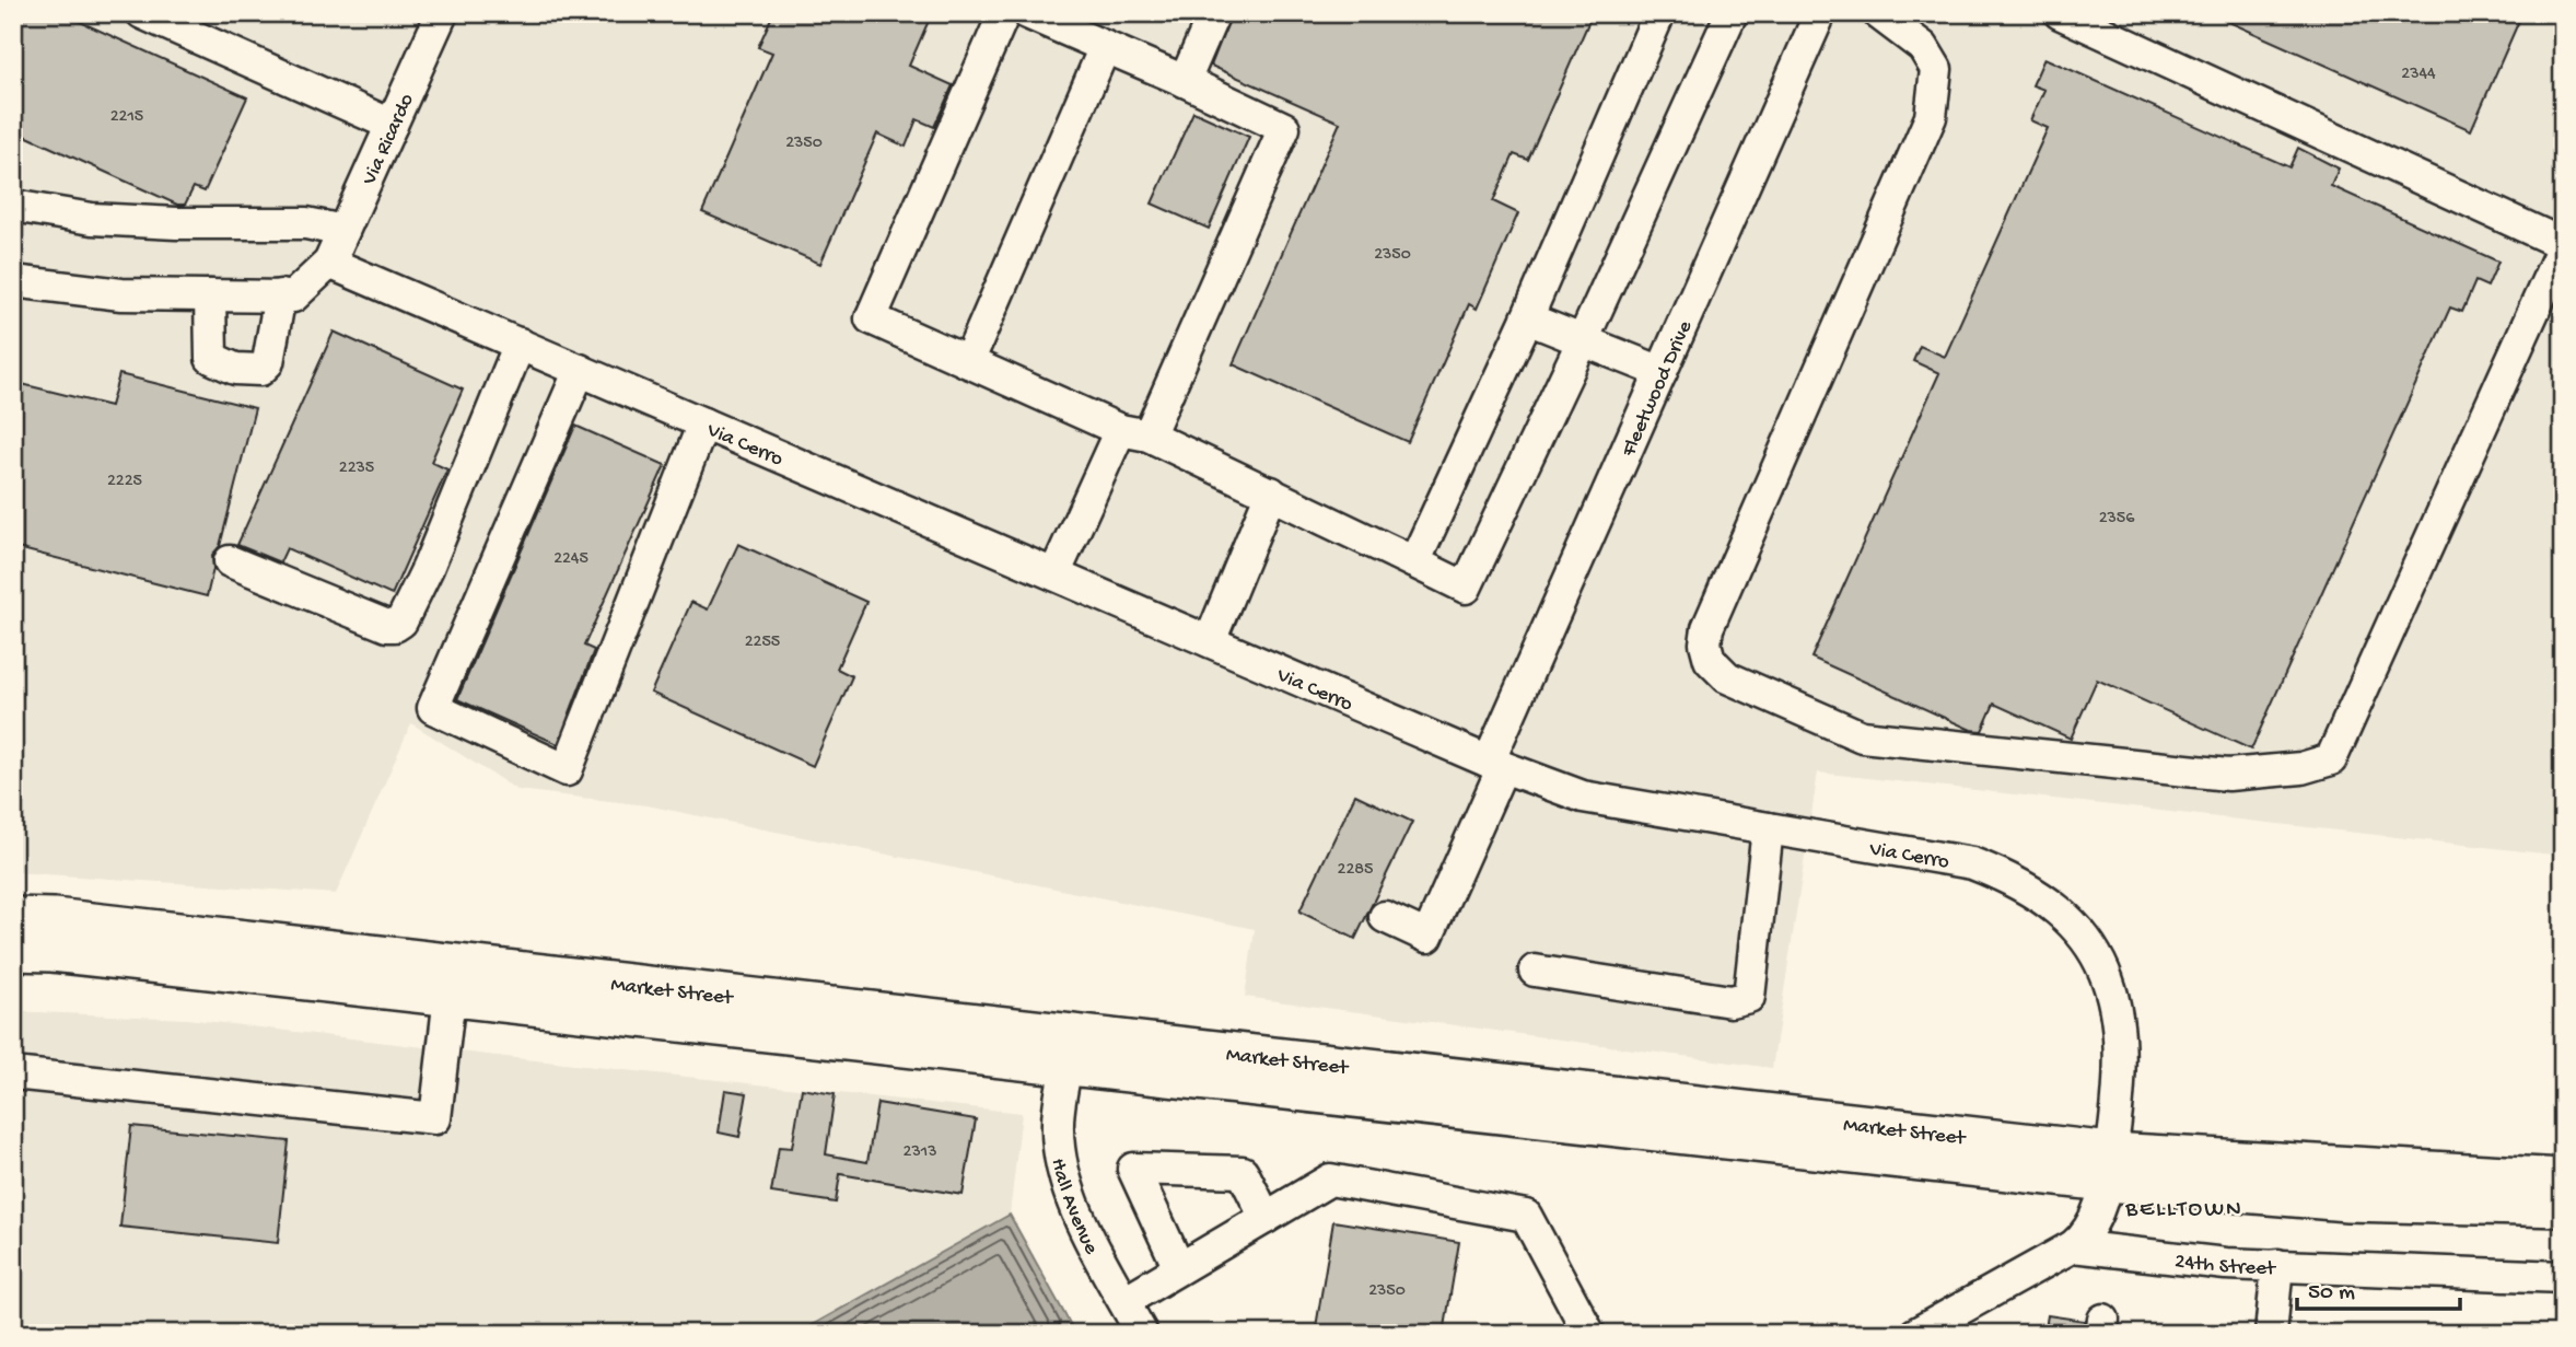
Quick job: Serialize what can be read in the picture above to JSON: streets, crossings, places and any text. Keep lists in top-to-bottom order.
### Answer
{
  "streets": {
    "main road": ["Market Street"],
    "street": [
      "Via Ricardo",
      "Fleetwood Drive",
      "Via Cerro",
      "Hall Avenue",
      "24th Street"
    ]
  },
  "crossings": [
    ["Via Ricardo", "Via Cerro"],
    ["Fleetwood Drive", "Via Cerro"],
    ["Via Cerro", "Market Street"],
    ["Market Street", "Hall Avenue"]
  ],
  "districts": ["BELLTOWN"],
  "house_numbers": [
    "2344",
    "2215",
    "2350",
    "2350",
    "2235",
    "2225",
    "2356",
    "2245",
    "2255",
    "2285",
    "2313",
    "2350"
  ],
  "scale_bar": "50 m"
}
